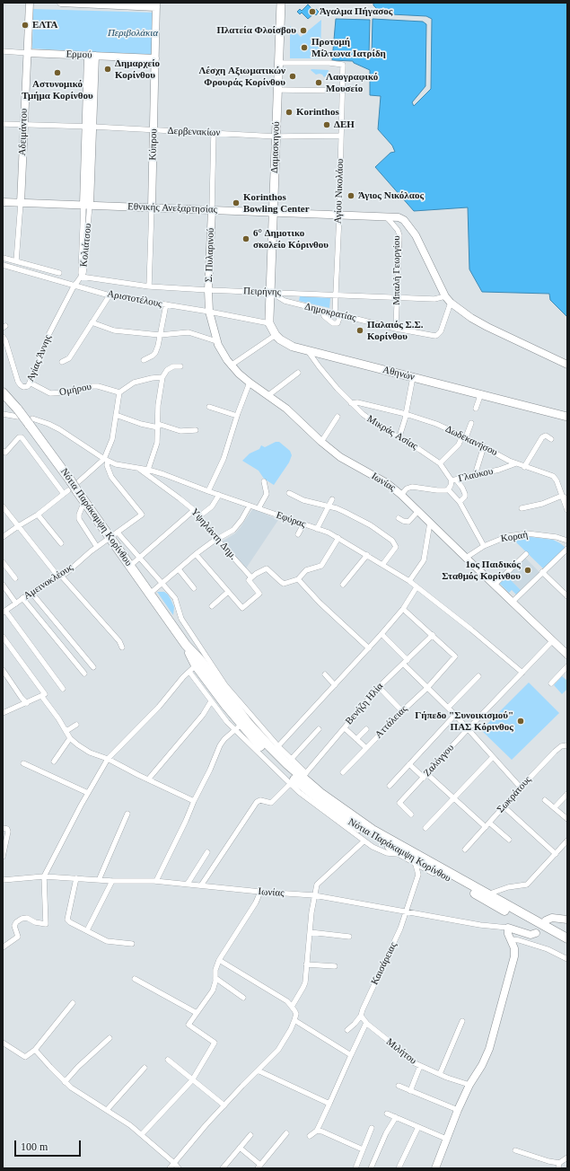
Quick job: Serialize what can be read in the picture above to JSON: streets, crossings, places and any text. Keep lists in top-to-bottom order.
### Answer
{
  "streets": {
    "highway": ["Νότια Παράκαμψη Κορίνθου"],
    "main road": ["Δαμασκηνού", "Αθηνών"],
    "street": [
      "Ερμού",
      "Αδειμάντου",
      "Δερβενακίων",
      "Κύπρου",
      "Αγίου Νικολάου",
      "Εθνικής Ανεξαρτησίας",
      "Κολιάτσου",
      "Σ. Πυλαρινού",
      "Μπαλή Γεωργίου",
      "Πειρήνης",
      "Αριστοτέλους",
      "Δημοκρατίας",
      "Αγίας Άννης",
      "Ομήρου",
      "Μικράς Ασίας",
      "Δωδεκανήσου",
      "Γλαύκου",
      "Ιωνίας",
      "Εφύρας",
      "Υψηλάντη Δημ.",
      "Κοραή",
      "Αμεινοκλέους",
      "Βενήζη Ηλία",
      "Αττάλειας",
      "Ζαλόγγου",
      "Σωκράτους",
      "Καισάρειας",
      "Μιλήτου"
    ]
  },
  "crossings": [
    ["Ερμού", "Αδειμάντου"],
    ["Ερμού", "Κύπρου"],
    ["Ερμού", "Κολιάτσου"],
    ["Αδειμάντου", "Δερβενακίων"],
    ["Αδειμάντου", "Εθνικής Ανεξαρτησίας"],
    ["Δερβενακίων", "Κύπρου"],
    ["Δερβενακίων", "Δαμασκηνού"],
    ["Δερβενακίων", "Αγίου Νικολάου"],
    ["Δερβενακίων", "Κολιάτσου"],
    ["Δερβενακίων", "Σ. Πυλαρινού"],
    ["Κύπρου", "Εθνικής Ανεξαρτησίας"],
    ["Κύπρου", "Πειρήνης"],
    ["Δαμασκηνού", "Αγίου Νικολάου"],
    ["Δαμασκηνού", "Εθνικής Ανεξαρτησίας"],
    ["Δαμασκηνού", "Πειρήνης"],
    ["Δαμασκηνού", "Δημοκρατίας"],
    ["Δαμασκηνού", "Αθηνών"],
    ["Αγίου Νικολάου", "Εθνικής Ανεξαρτησίας"],
    ["Αγίου Νικολάου", "Πειρήνης"],
    ["Αγίου Νικολάου", "Δημοκρατίας"],
    ["Εθνικής Ανεξαρτησίας", "Κολιάτσου"],
    ["Εθνικής Ανεξαρτησίας", "Σ. Πυλαρινού"],
    ["Εθνικής Ανεξαρτησίας", "Μπαλή Γεωργίου"],
    ["Εθνικής Ανεξαρτησίας", "Πειρήνης"],
    ["Εθνικής Ανεξαρτησίας", "Δημοκρατίας"],
    ["Κολιάτσου", "Πειρήνης"],
    ["Κολιάτσου", "Αγίας Άννης"],
    ["Σ. Πυλαρινού", "Πειρήνης"],
    ["Σ. Πυλαρινού", "Αριστοτέλους"],
    ["Σ. Πυλαρινού", "Ιωνίας"],
    ["Μπαλή Γεωργίου", "Πειρήνης"],
    ["Μπαλή Γεωργίου", "Δημοκρατίας"],
    ["Πειρήνης", "Δημοκρατίας"],
    ["Πειρήνης", "Αγίας Άννης"],
    ["Πειρήνης", "Αθηνών"],
    ["Αριστοτέλους", "Αγίας Άννης"],
    ["Αριστοτέλους", "Αθηνών"],
    ["Αριστοτέλους", "Ιωνίας"],
    ["Δημοκρατίας", "Αθηνών"],
    ["Αγίας Άννης", "Ομήρου"],
    ["Αθηνών", "Μικράς Ασίας"],
    ["Μικράς Ασίας", "Δωδεκανήσου"],
    ["Μικράς Ασίας", "Γλαύκου"],
    ["Δωδεκανήσου", "Γλαύκου"],
    ["Γλαύκου", "Ιωνίας"],
    ["Ιωνίας", "Κοραή"],
    ["Ιωνίας", "Βενήζη Ηλία"],
    ["Ιωνίας", "Ζαλόγγου"],
    ["Ιωνίας", "Καισάρειας"],
    ["Νότια Παράκαμψη Κορίνθου", "Εφύρας"],
    ["Νότια Παράκαμψη Κορίνθου", "Αμεινοκλέους"],
    ["Νότια Παράκαμψη Κορίνθου", "Βενήζη Ηλία"],
    ["Εφύρας", "Υψηλάντη Δημ."],
    ["Εφύρας", "Αμεινοκλέους"],
    ["Εφύρας", "Ζαλόγγου"],
    ["Βενήζη Ηλία", "Αττάλειας"],
    ["Καισάρειας", "Μιλήτου"]
  ],
  "parks": ["Περιβολάκια"],
  "places": [
    "Άγαλμα Πήγασος",
    "ΕΛΤΑ",
    "Πλατεία Φλοίσβου",
    "Προτομή Μίλτωνα Ιατρίδη",
    "Δημαρχείο Κορίνθου",
    "Αστυνομικό Τμήμα Κορίνθου",
    "Λέσχη Αξιωματικών Φρουράς Κορίνθου",
    "Λαογραφικό Μουσείο",
    "Korinthos",
    "ΔΕΗ",
    "Άγιος Νικόλαος",
    "Korinthos Bowling Center",
    "6° Δημοτικο σκολείο Κόρινθου",
    "Παλαιός Σ.Σ. Κορίνθου",
    "1ος Παιδικός Σταθμός Κορίνθου",
    "Γήπεδο \"Συνοικισμού\" ΠΑΣ Κόρινθος"
  ],
  "scale_bar": "100 m"
}
